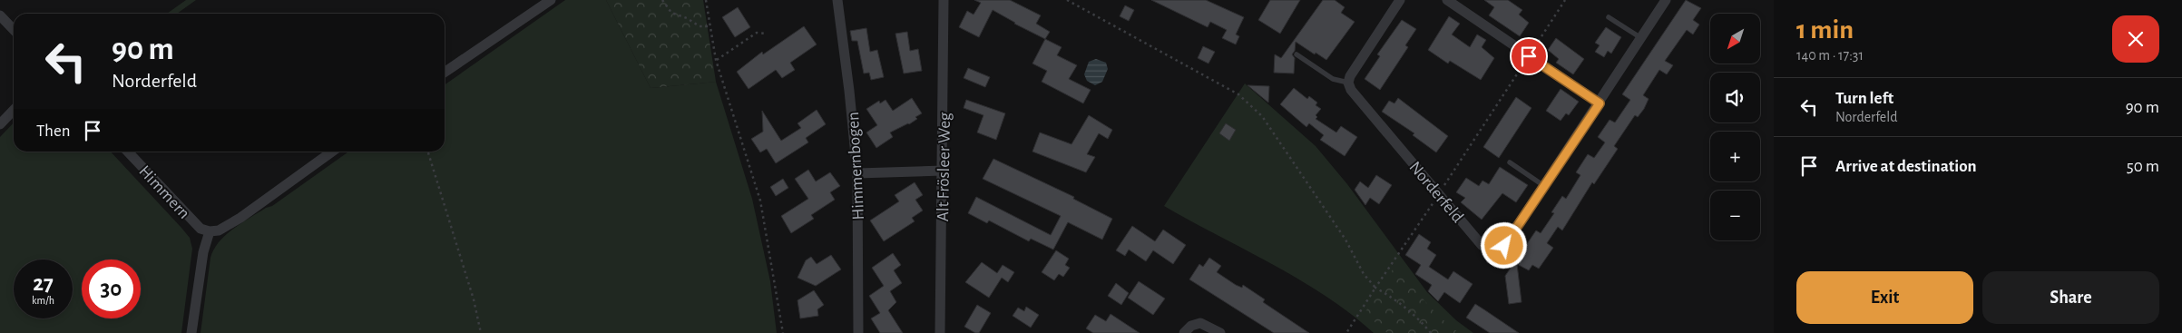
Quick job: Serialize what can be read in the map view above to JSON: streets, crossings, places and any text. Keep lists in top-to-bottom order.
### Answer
{
  "streets": {
    "street": [
      "Himmernbogen",
      "Alt Frösleer Weg",
      "Himmern",
      "Norderfeld"
    ]
  },
  "north": "bottom left",
  "page": {
    "heading": ["1 min", "140 m · 17:31"],
    "map_buttons": ["+", "−"],
    "turn": ["90 m", "Norderfeld"],
    "list": [
      {
        "name": "Turn left",
        "note": "Norderfeld",
        "value": "90 m"
      },
      {
        "name": "Arrive at destination",
        "value": "50 m"
      }
    ],
    "then": "Then",
    "speed": "27 km/h",
    "limit": "30",
    "buttons": ["Exit", "Share"]
  }
}
